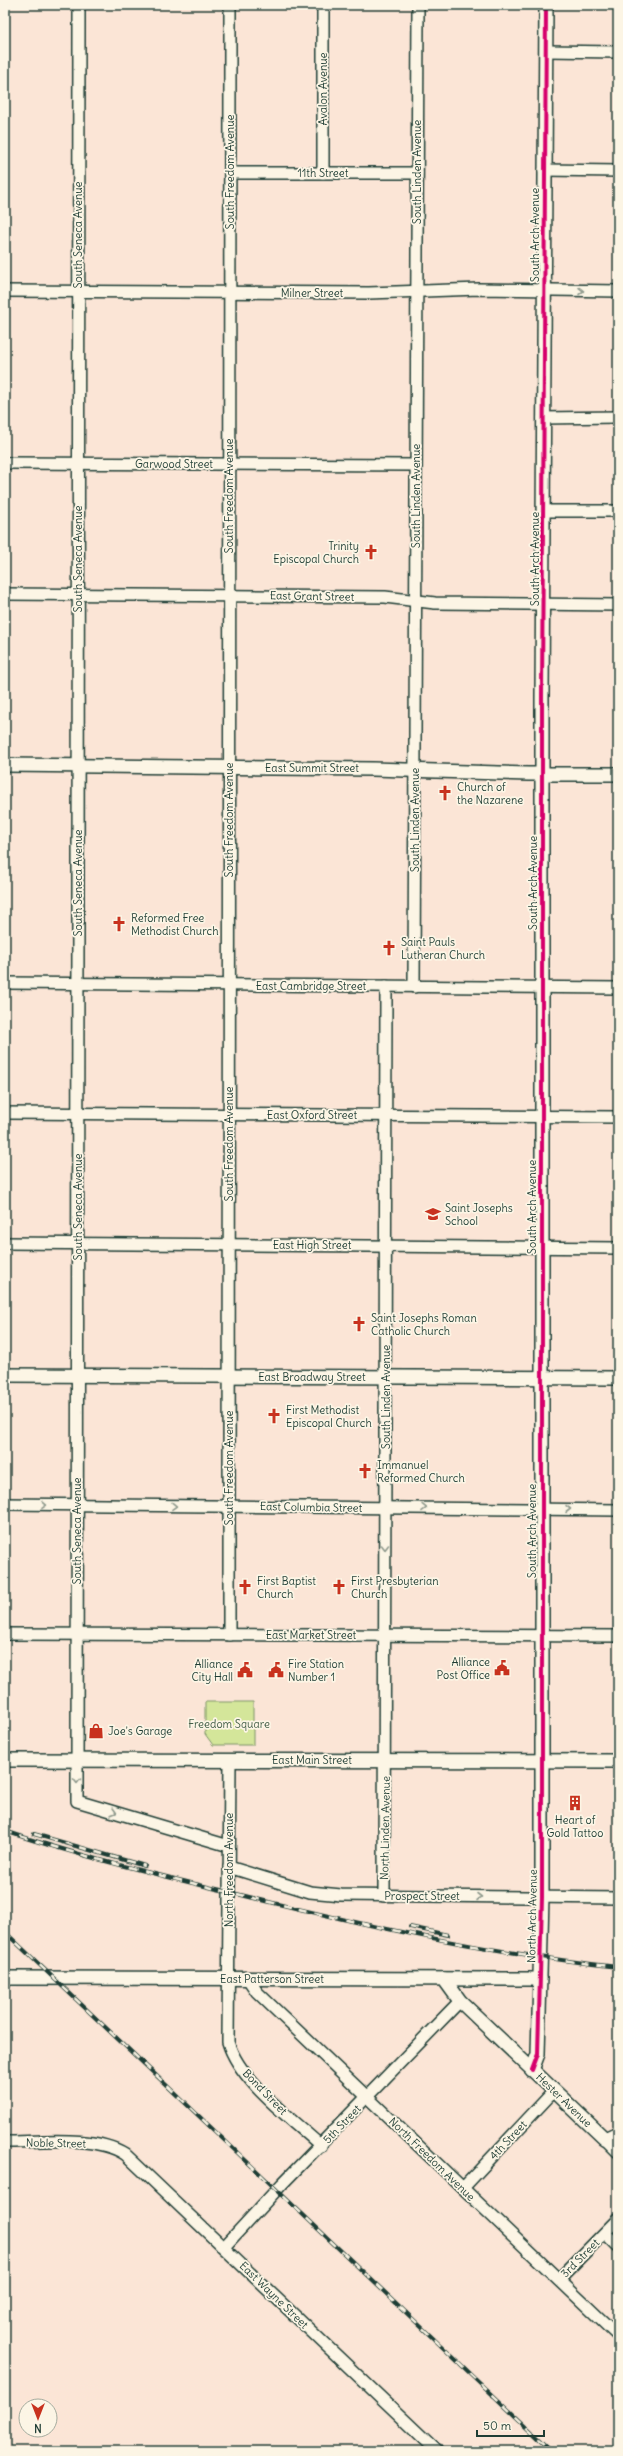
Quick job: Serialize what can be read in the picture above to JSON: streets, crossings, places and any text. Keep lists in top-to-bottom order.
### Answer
{
  "streets": {
    "street": [
      "Avalon Avenue",
      "South Freedom Avenue",
      "South Linden Avenue",
      "11th Street",
      "South Seneca Avenue",
      "South Arch Avenue",
      "Milner Street",
      "Garwood Street",
      "East Grant Street",
      "East Summit Street",
      "East Cambridge Street",
      "East Oxford Street",
      "East High Street",
      "East Broadway Street",
      "East Columbia Street",
      "East Market Street",
      "East Main Street",
      "North Linden Avenue",
      "North Freedom Avenue",
      "Prospect Street",
      "North Arch Avenue",
      "East Patterson Street",
      "Bond Street",
      "Hester Avenue",
      "5th Street",
      "4th Street",
      "Noble Street",
      "3rd Street",
      "East Wayne Street"
    ]
  },
  "crossings": [
    ["Avalon Avenue", "11th Street"],
    ["South Freedom Avenue", "11th Street"],
    ["South Freedom Avenue", "Milner Street"],
    ["South Freedom Avenue", "Garwood Street"],
    ["South Freedom Avenue", "East Grant Street"],
    ["South Freedom Avenue", "East Summit Street"],
    ["South Freedom Avenue", "East Cambridge Street"],
    ["South Freedom Avenue", "East Oxford Street"],
    ["South Freedom Avenue", "East High Street"],
    ["South Freedom Avenue", "East Broadway Street"],
    ["South Freedom Avenue", "East Columbia Street"],
    ["South Freedom Avenue", "East Market Street"],
    ["South Linden Avenue", "11th Street"],
    ["South Linden Avenue", "Milner Street"],
    ["South Linden Avenue", "Garwood Street"],
    ["South Linden Avenue", "East Grant Street"],
    ["South Linden Avenue", "East Summit Street"],
    ["South Linden Avenue", "East Cambridge Street"],
    ["South Linden Avenue", "East Oxford Street"],
    ["South Linden Avenue", "East High Street"],
    ["South Linden Avenue", "East Broadway Street"],
    ["South Linden Avenue", "East Columbia Street"],
    ["South Linden Avenue", "East Market Street"],
    ["South Linden Avenue", "East Main Street"],
    ["South Linden Avenue", "North Linden Avenue"],
    ["South Seneca Avenue", "Milner Street"],
    ["South Seneca Avenue", "Garwood Street"],
    ["South Seneca Avenue", "East Grant Street"],
    ["South Seneca Avenue", "East Summit Street"],
    ["South Seneca Avenue", "East Cambridge Street"],
    ["South Seneca Avenue", "East Oxford Street"],
    ["South Seneca Avenue", "East High Street"],
    ["South Seneca Avenue", "East Broadway Street"],
    ["South Seneca Avenue", "East Columbia Street"],
    ["South Seneca Avenue", "East Market Street"],
    ["South Seneca Avenue", "East Main Street"],
    ["South Seneca Avenue", "North Freedom Avenue"],
    ["South Arch Avenue", "Milner Street"],
    ["South Arch Avenue", "East Grant Street"],
    ["South Arch Avenue", "East Summit Street"],
    ["South Arch Avenue", "East Cambridge Street"],
    ["South Arch Avenue", "East Oxford Street"],
    ["South Arch Avenue", "East High Street"],
    ["South Arch Avenue", "East Broadway Street"],
    ["South Arch Avenue", "East Columbia Street"],
    ["South Arch Avenue", "East Market Street"],
    ["South Arch Avenue", "East Main Street"],
    ["South Arch Avenue", "North Arch Avenue"],
    ["East Main Street", "North Linden Avenue"],
    ["East Main Street", "North Freedom Avenue"],
    ["East Main Street", "North Arch Avenue"],
    ["North Linden Avenue", "Prospect Street"],
    ["North Freedom Avenue", "Prospect Street"],
    ["North Freedom Avenue", "East Patterson Street"],
    ["North Freedom Avenue", "Bond Street"],
    ["North Freedom Avenue", "5th Street"],
    ["North Freedom Avenue", "4th Street"],
    ["North Freedom Avenue", "3rd Street"],
    ["Prospect Street", "North Arch Avenue"],
    ["North Arch Avenue", "East Patterson Street"],
    ["North Arch Avenue", "Hester Avenue"],
    ["East Patterson Street", "Bond Street"],
    ["East Patterson Street", "Hester Avenue"],
    ["Bond Street", "5th Street"],
    ["Hester Avenue", "5th Street"],
    ["Hester Avenue", "4th Street"],
    ["5th Street", "East Wayne Street"],
    ["Noble Street", "East Wayne Street"]
  ],
  "one_way": ["East Columbia Street", "Prospect Street"],
  "parks": ["Freedom Square"],
  "places": {
    "church": [
      "Trinity Episcopal Church",
      "Church of the Nazarene",
      "Reformed Free Methodist Church",
      "Saint Pauls Lutheran Church",
      "Saint Josephs Roman Catholic Church",
      "First Methodist Episcopal Church",
      "Immanuel Reformed Church",
      "First Baptist Church",
      "First Presbyterian Church"
    ],
    "school or university": ["Saint Josephs School"],
    "public building": ["Alliance Post Office", "Alliance City Hall", "Fire Station Number 1"],
    "shop": ["Joe's Garage"],
    "building": ["Heart of Gold Tattoo"]
  },
  "scale_bar": "50 m",
  "north": "bottom"
}
